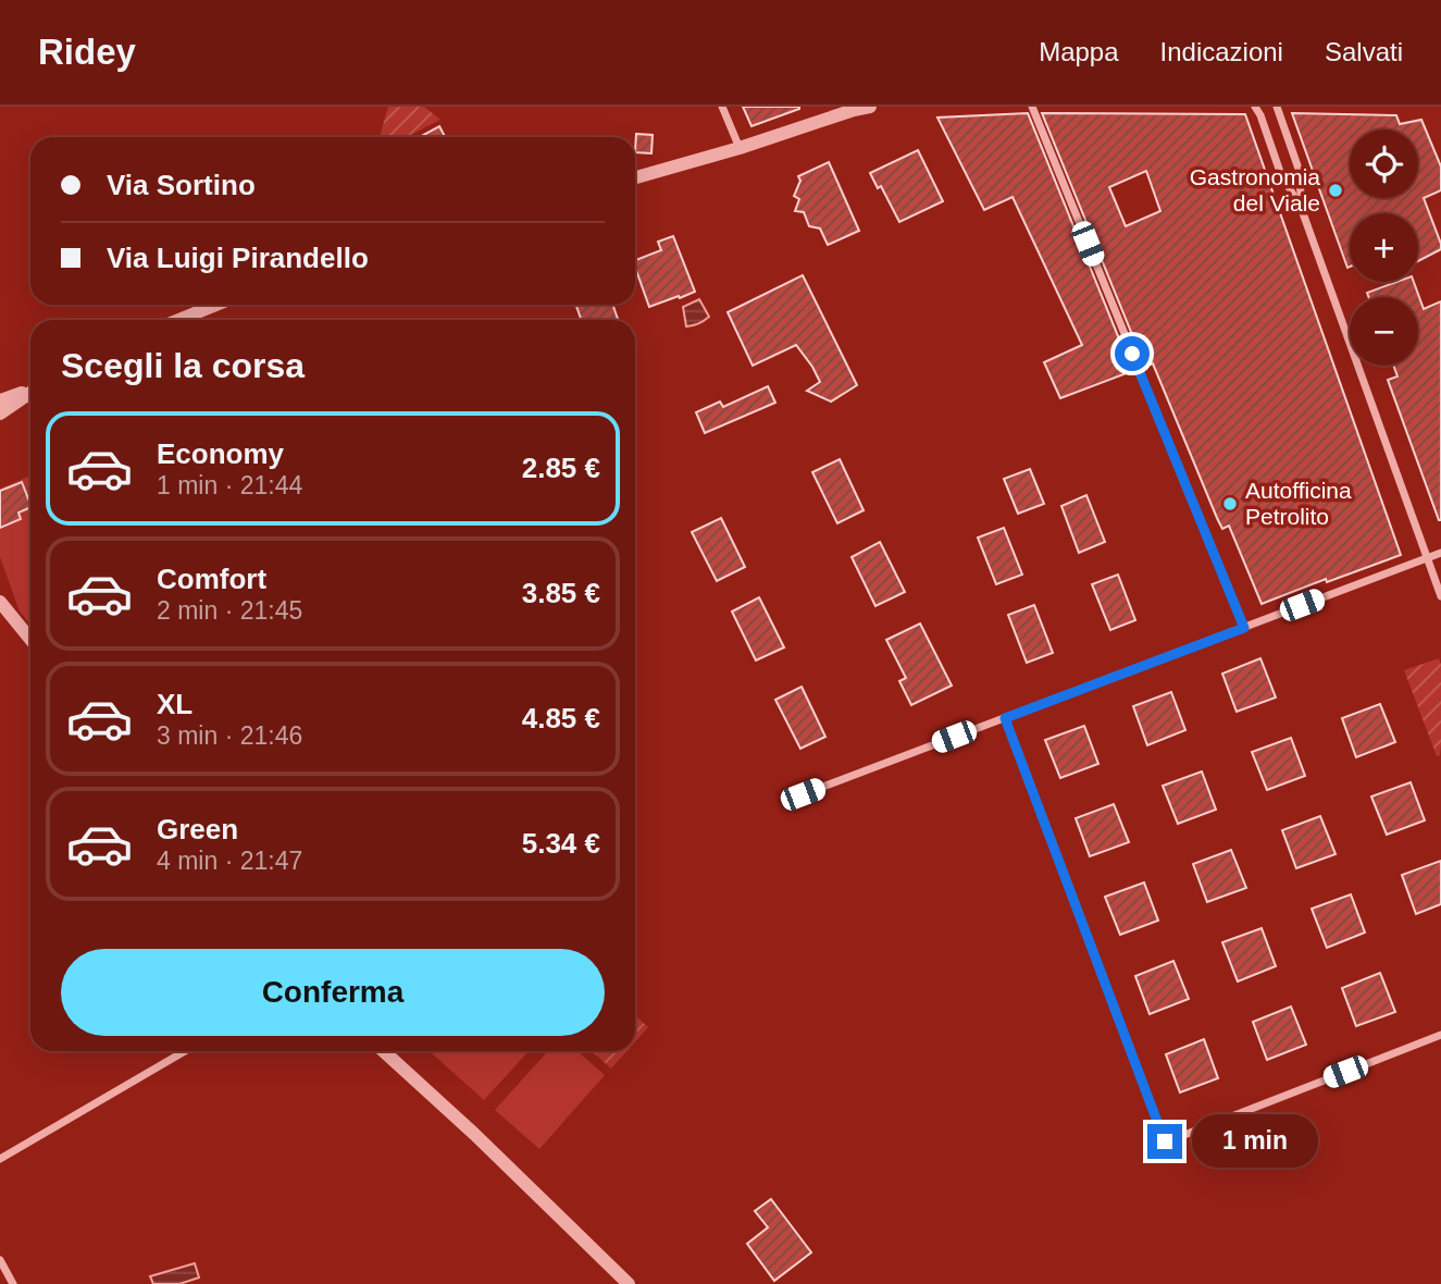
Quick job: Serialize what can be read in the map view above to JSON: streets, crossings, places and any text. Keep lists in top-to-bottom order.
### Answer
{
  "places": ["Gastronomia del Viale", "Autofficina Petrolito"],
  "page": {
    "header": "Ridey",
    "nav": ["Mappa", "Indicazioni", "Salvati"],
    "map_buttons": ["+", "−"],
    "banner": ["Via Sortino", "Via Luigi Pirandello"],
    "heading": "Scegli la corsa",
    "list": [
      {
        "name": "Economy",
        "note": "1 min · 21:44",
        "value": "2.85 €"
      },
      {
        "name": "Comfort",
        "note": "2 min · 21:45",
        "value": "3.85 €"
      },
      {
        "name": "XL",
        "note": "3 min · 21:46",
        "value": "4.85 €"
      },
      {
        "name": "Green",
        "note": "4 min · 21:47",
        "value": "5.34 €"
      }
    ],
    "buttons": "Conferma",
    "bubble": "1 min"
  }
}
